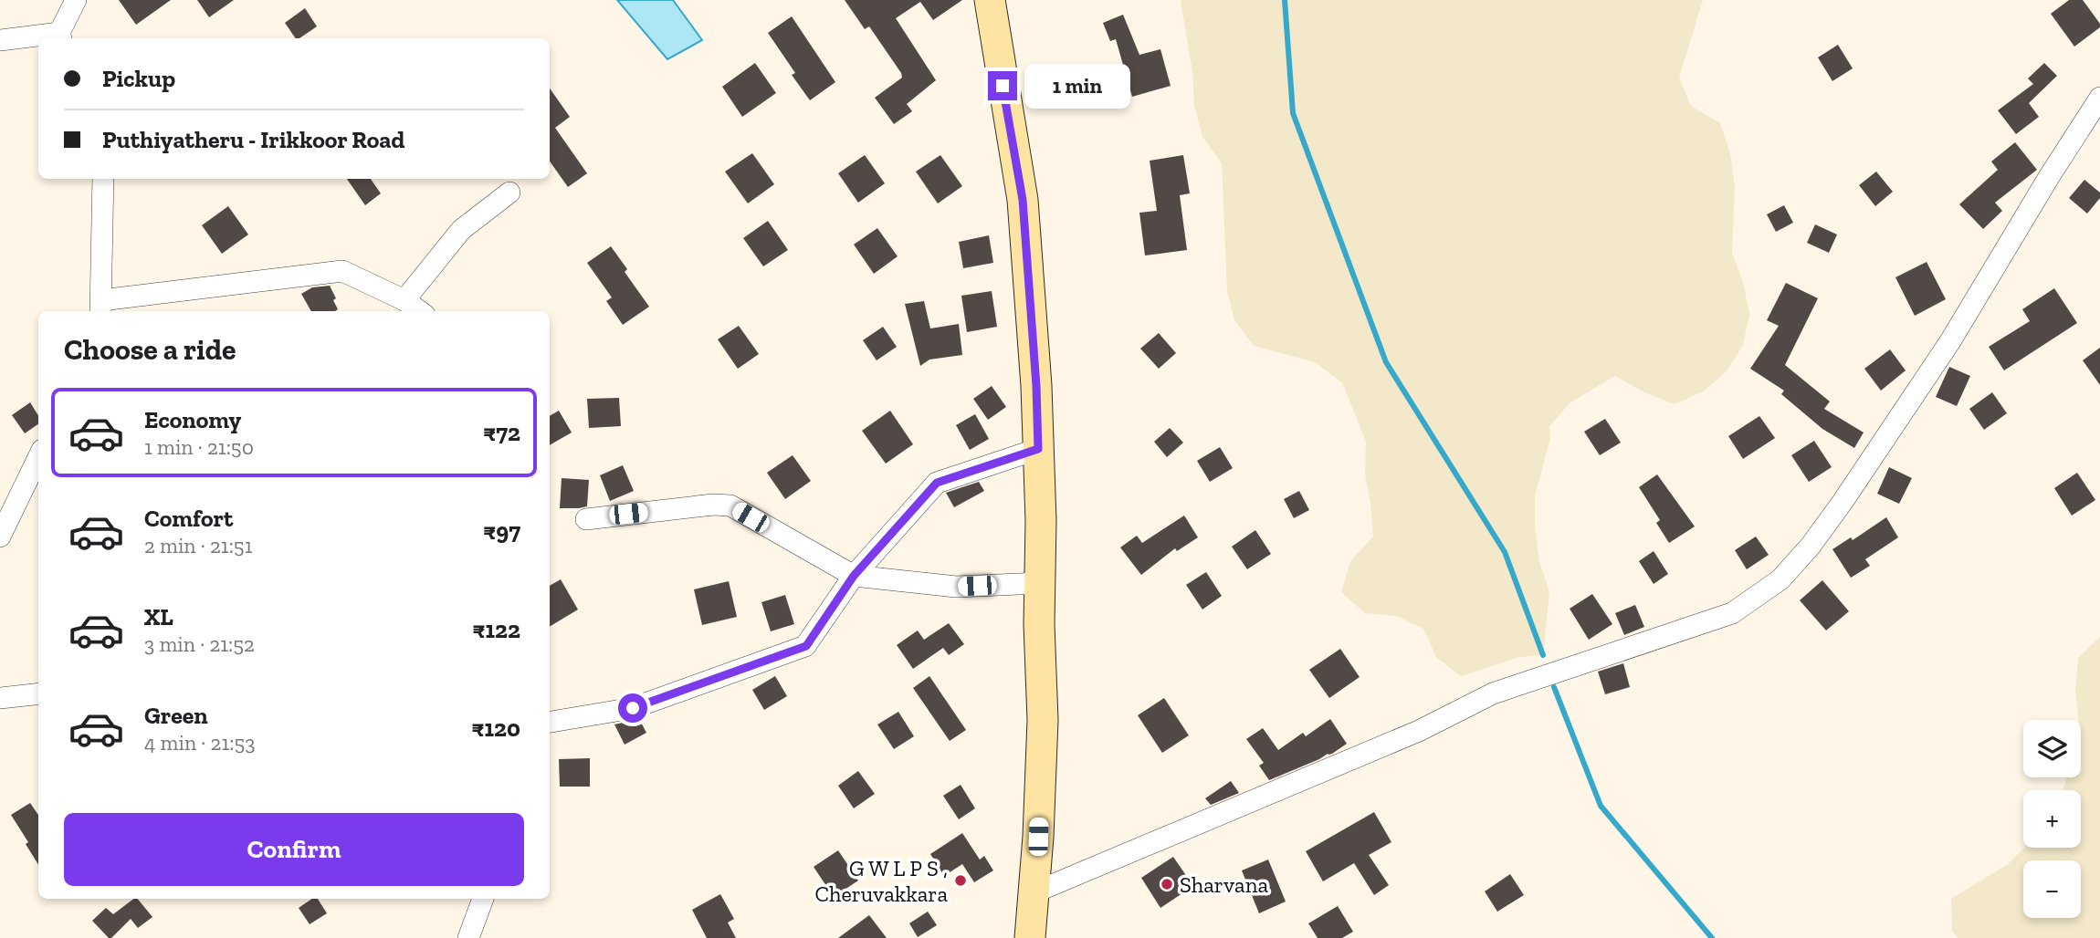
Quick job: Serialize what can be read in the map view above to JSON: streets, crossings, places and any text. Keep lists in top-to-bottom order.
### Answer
{
  "places": ["G W L P S , Cheruvakkara", "Sharvana"],
  "page": {
    "banner": ["Pickup", "Puthiyatheru - Irikkoor Road"],
    "bubble": "1 min",
    "heading": "Choose a ride",
    "list": [
      {
        "name": "Economy",
        "note": "1 min · 21:50",
        "value": "₹72"
      },
      {
        "name": "Comfort",
        "note": "2 min · 21:51",
        "value": "₹97"
      },
      {
        "name": "XL",
        "note": "3 min · 21:52",
        "value": "₹122"
      },
      {
        "name": "Green",
        "note": "4 min · 21:53",
        "value": "₹120"
      }
    ],
    "map_buttons": ["+", "−"],
    "buttons": "Confirm"
  }
}
